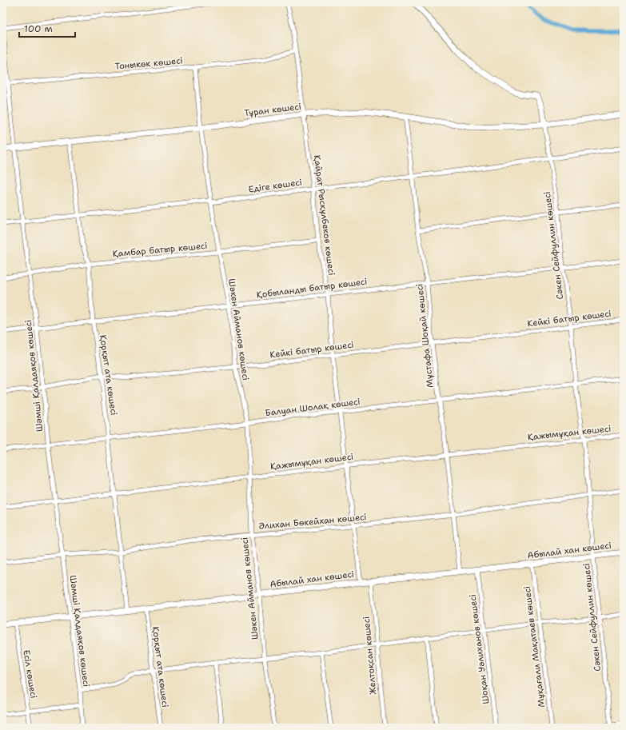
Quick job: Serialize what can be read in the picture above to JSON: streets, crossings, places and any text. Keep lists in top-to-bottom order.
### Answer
{
  "streets": {
    "street": [
      "Тоныкөк көшесі",
      "Тұран көшесі",
      "Едіге көшесі",
      "Қайрат Рысқұлбеков көшесі",
      "Сәкен Сейфуллин көшесі",
      "Қамбар батыр көшесі",
      "Қобыланды батыр көшесі",
      "Кейкі батыр көшесі",
      "Шәкен Айманов көшесі",
      "Мұстафа Шоқай көшесі",
      "Қорқыт ата көшесі",
      "Шәмші Қалдаяқов көшесі",
      "Балуан Шолақ көшесі",
      "Қажымұқан көшесі",
      "Әлихан Бөкейхан көшесі",
      "Абылай хан көшесі",
      "Мұқағали Мақатаев көшесі",
      "Шоқан Уәлиханов көшесі",
      "Желтоқсан көшесі",
      "Есіл көшесі"
    ]
  },
  "crossings": [
    ["Тоныкөк көшесі", "Қайрат Рысқұлбеков көшесі"],
    ["Тоныкөк көшесі", "Шәкен Айманов көшесі"],
    ["Тоныкөк көшесі", "Шәмші Қалдаяқов көшесі"],
    ["Тұран көшесі", "Қайрат Рысқұлбеков көшесі"],
    ["Тұран көшесі", "Сәкен Сейфуллин көшесі"],
    ["Тұран көшесі", "Шәкен Айманов көшесі"],
    ["Тұран көшесі", "Мұстафа Шоқай көшесі"],
    ["Тұран көшесі", "Қорқыт ата көшесі"],
    ["Тұран көшесі", "Шәмші Қалдаяқов көшесі"],
    ["Едіге көшесі", "Қайрат Рысқұлбеков көшесі"],
    ["Едіге көшесі", "Сәкен Сейфуллин көшесі"],
    ["Едіге көшесі", "Шәкен Айманов көшесі"],
    ["Едіге көшесі", "Мұстафа Шоқай көшесі"],
    ["Едіге көшесі", "Қорқыт ата көшесі"],
    ["Едіге көшесі", "Шәмші Қалдаяқов көшесі"],
    ["Қайрат Рысқұлбеков көшесі", "Қамбар батыр көшесі"],
    ["Қайрат Рысқұлбеков көшесі", "Қобыланды батыр көшесі"],
    ["Қайрат Рысқұлбеков көшесі", "Кейкі батыр көшесі"],
    ["Қайрат Рысқұлбеков көшесі", "Балуан Шолақ көшесі"],
    ["Қайрат Рысқұлбеков көшесі", "Қажымұқан көшесі"],
    ["Қайрат Рысқұлбеков көшесі", "Әлихан Бөкейхан көшесі"],
    ["Қайрат Рысқұлбеков көшесі", "Абылай хан көшесі"],
    ["Сәкен Сейфуллин көшесі", "Қобыланды батыр көшесі"],
    ["Сәкен Сейфуллин көшесі", "Кейкі батыр көшесі"],
    ["Сәкен Сейфуллин көшесі", "Балуан Шолақ көшесі"],
    ["Сәкен Сейфуллин көшесі", "Қажымұқан көшесі"],
    ["Сәкен Сейфуллин көшесі", "Әлихан Бөкейхан көшесі"],
    ["Сәкен Сейфуллин көшесі", "Абылай хан көшесі"],
    ["Қамбар батыр көшесі", "Шәкен Айманов көшесі"],
    ["Қамбар батыр көшесі", "Қорқыт ата көшесі"],
    ["Қамбар батыр көшесі", "Шәмші Қалдаяқов көшесі"],
    ["Қобыланды батыр көшесі", "Шәкен Айманов көшесі"],
    ["Қобыланды батыр көшесі", "Мұстафа Шоқай көшесі"],
    ["Қобыланды батыр көшесі", "Қорқыт ата көшесі"],
    ["Қобыланды батыр көшесі", "Шәмші Қалдаяқов көшесі"],
    ["Кейкі батыр көшесі", "Шәкен Айманов көшесі"],
    ["Кейкі батыр көшесі", "Мұстафа Шоқай көшесі"],
    ["Кейкі батыр көшесі", "Қорқыт ата көшесі"],
    ["Кейкі батыр көшесі", "Шәмші Қалдаяқов көшесі"],
    ["Шәкен Айманов көшесі", "Балуан Шолақ көшесі"],
    ["Шәкен Айманов көшесі", "Қажымұқан көшесі"],
    ["Шәкен Айманов көшесі", "Әлихан Бөкейхан көшесі"],
    ["Шәкен Айманов көшесі", "Абылай хан көшесі"],
    ["Мұстафа Шоқай көшесі", "Балуан Шолақ көшесі"],
    ["Мұстафа Шоқай көшесі", "Қажымұқан көшесі"],
    ["Мұстафа Шоқай көшесі", "Әлихан Бөкейхан көшесі"],
    ["Мұстафа Шоқай көшесі", "Абылай хан көшесі"],
    ["Қорқыт ата көшесі", "Балуан Шолақ көшесі"],
    ["Қорқыт ата көшесі", "Қажымұқан көшесі"],
    ["Қорқыт ата көшесі", "Әлихан Бөкейхан көшесі"],
    ["Қорқыт ата көшесі", "Абылай хан көшесі"],
    ["Шәмші Қалдаяқов көшесі", "Балуан Шолақ көшесі"],
    ["Шәмші Қалдаяқов көшесі", "Қажымұқан көшесі"],
    ["Шәмші Қалдаяқов көшесі", "Әлихан Бөкейхан көшесі"],
    ["Шәмші Қалдаяқов көшесі", "Абылай хан көшесі"],
    ["Абылай хан көшесі", "Мұқағали Мақатаев көшесі"],
    ["Абылай хан көшесі", "Шоқан Уәлиханов көшесі"],
    ["Абылай хан көшесі", "Желтоқсан көшесі"],
    ["Абылай хан көшесі", "Есіл көшесі"]
  ],
  "scale_bar": "100 m"
}
